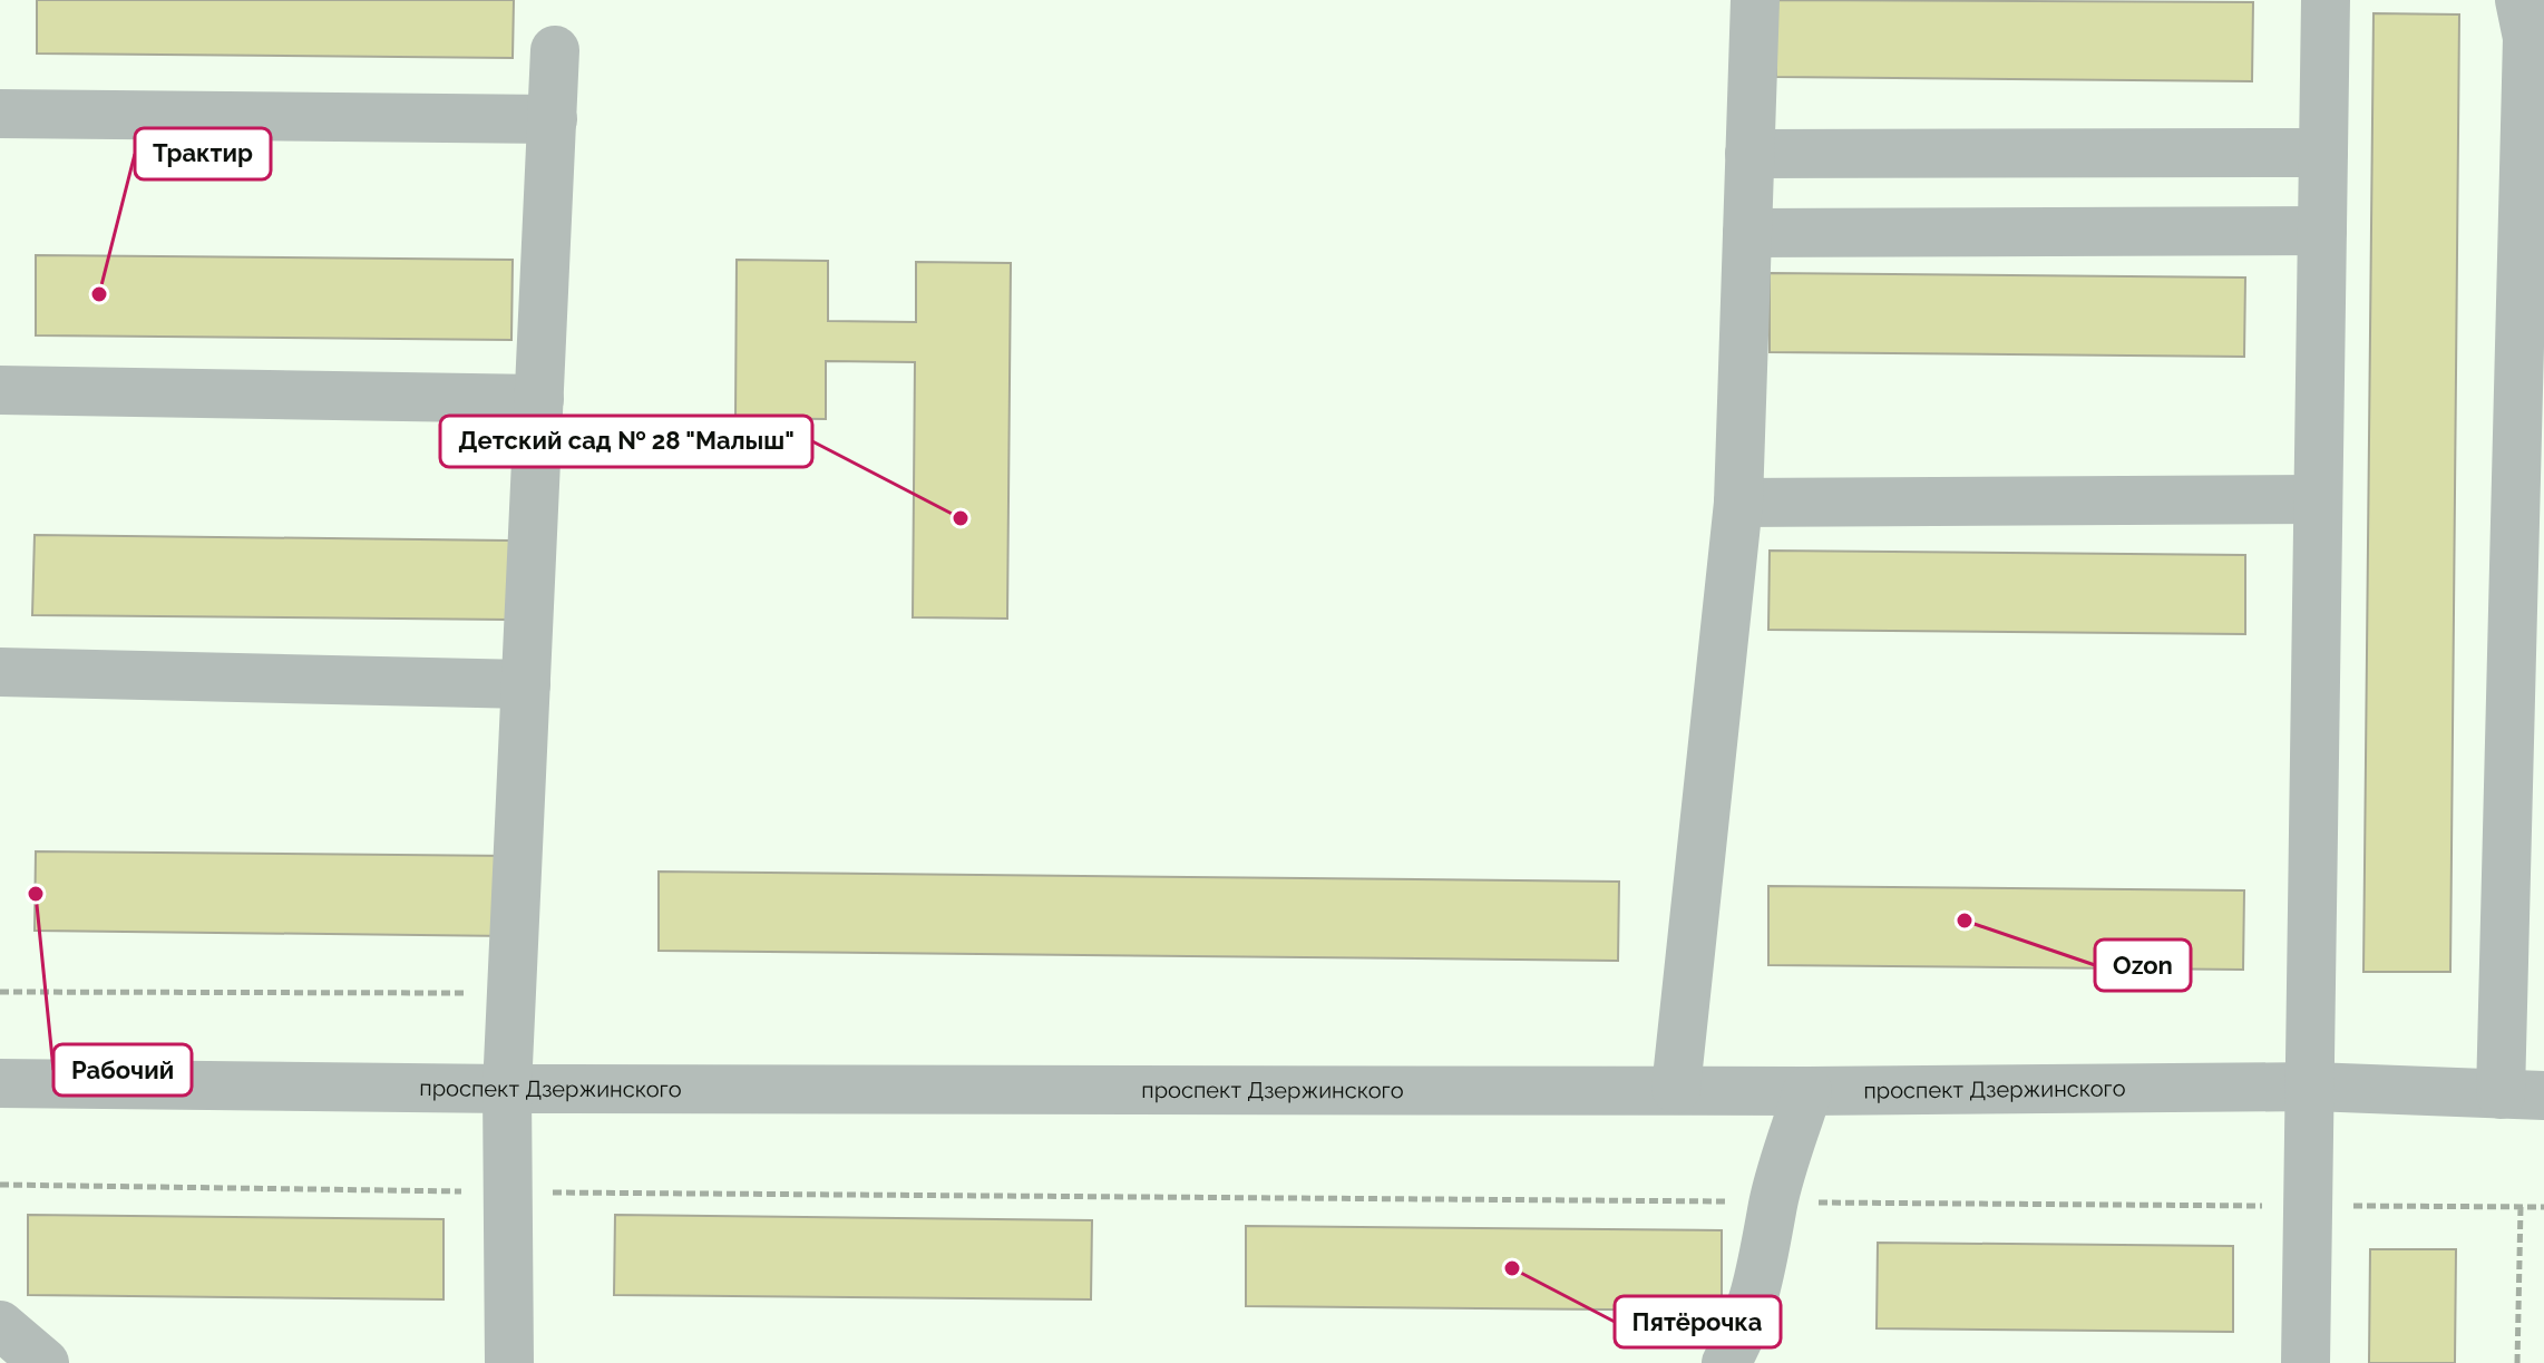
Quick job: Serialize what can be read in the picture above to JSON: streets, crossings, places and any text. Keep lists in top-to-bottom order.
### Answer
{
  "streets": {
    "street": ["проспект Дзержинского"]
  },
  "places": [
    "Трактир",
    "Детский сад № 28 \"Малыш\"",
    "Рабочий",
    "Ozon",
    "Пятёрочка"
  ]
}
